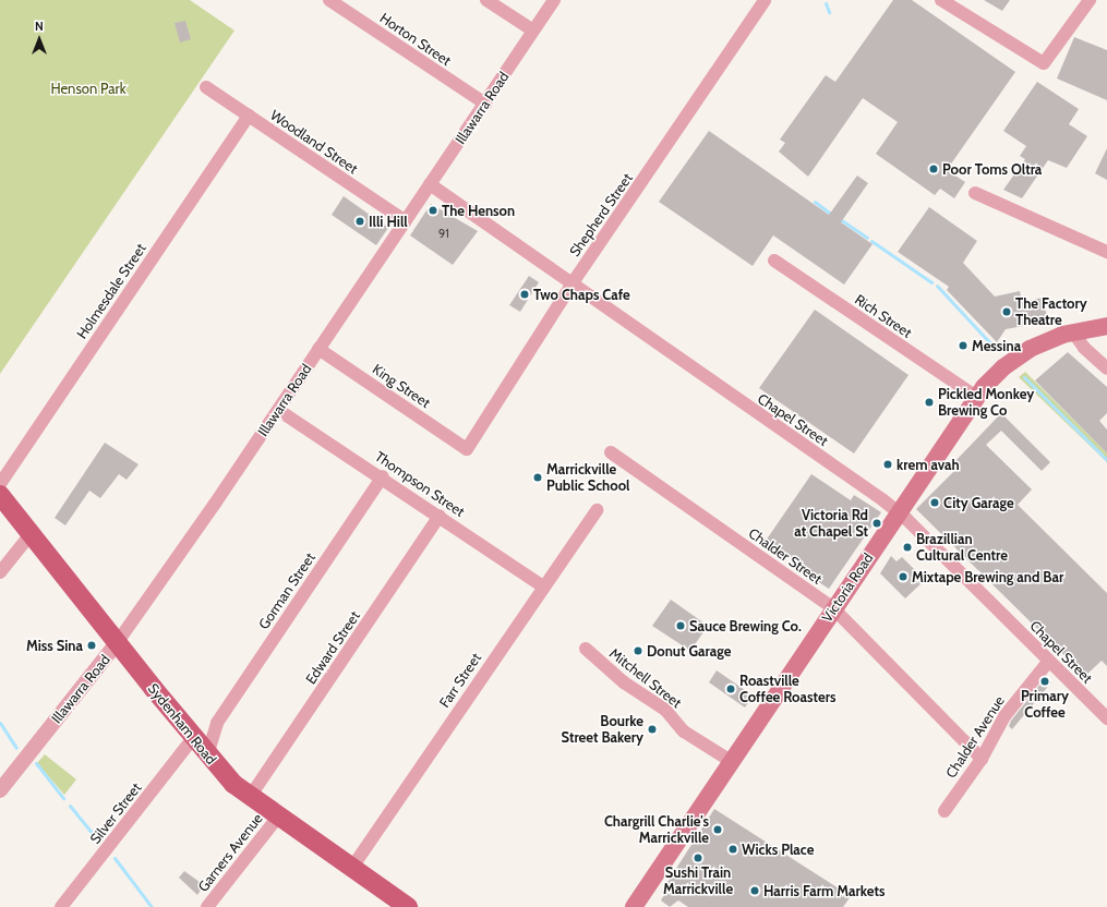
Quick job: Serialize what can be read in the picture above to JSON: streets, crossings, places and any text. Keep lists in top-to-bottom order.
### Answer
{
  "streets": {
    "main road": ["Victoria Road", "Sydenham Road"],
    "street": [
      "Horton Street",
      "Illawarra Road",
      "Woodland Street",
      "Shepherd Street",
      "Holmesdale Street",
      "Rich Street",
      "King Street",
      "Chapel Street",
      "Thompson Street",
      "Chalder Street",
      "Gorman Street",
      "Edward Street",
      "Mitchell Street",
      "Farr Street",
      "Chalder Avenue",
      "Silver Street",
      "Garners Avenue"
    ]
  },
  "crossings": [
    ["Horton Street", "Illawarra Road"],
    ["Illawarra Road", "Woodland Street"],
    ["Illawarra Road", "King Street"],
    ["Illawarra Road", "Chapel Street"],
    ["Illawarra Road", "Thompson Street"],
    ["Illawarra Road", "Sydenham Road"],
    ["Woodland Street", "Holmesdale Street"],
    ["Shepherd Street", "King Street"],
    ["Shepherd Street", "Chapel Street"],
    ["Rich Street", "Victoria Road"],
    ["Chapel Street", "Victoria Road"],
    ["Chapel Street", "Chalder Avenue"],
    ["Thompson Street", "Gorman Street"],
    ["Thompson Street", "Edward Street"],
    ["Thompson Street", "Farr Street"],
    ["Chalder Street", "Victoria Road"],
    ["Chalder Street", "Chalder Avenue"],
    ["Victoria Road", "Mitchell Street"],
    ["Gorman Street", "Sydenham Road"],
    ["Edward Street", "Sydenham Road"],
    ["Farr Street", "Sydenham Road"],
    ["Sydenham Road", "Silver Street"],
    ["Sydenham Road", "Garners Avenue"]
  ],
  "parks": ["Henson Park"],
  "places": [
    "Poor Toms Oltra",
    "The Henson",
    "Illi Hill",
    "Two Chaps Cafe",
    "The Factory Theatre",
    "Messina",
    "Pickled Monkey Brewing Co",
    "krem avah",
    "Marrickville Public School",
    "City Garage",
    "Victoria Rd at Chapel St",
    "Brazillian Cultural Centre",
    "Mixtape Brewing and Bar",
    "Sauce Brewing Co.",
    "Miss Sina",
    "Donut Garage",
    "Primary Coffee",
    "Roastville Coffee Roasters",
    "Bourke Street Bakery",
    "Chargrill Charlie's Marrickville",
    "Wicks Place",
    "Sushi Train Marrickville",
    "Harris Farm Markets"
  ],
  "house_numbers": ["91"],
  "north": "top"
}
